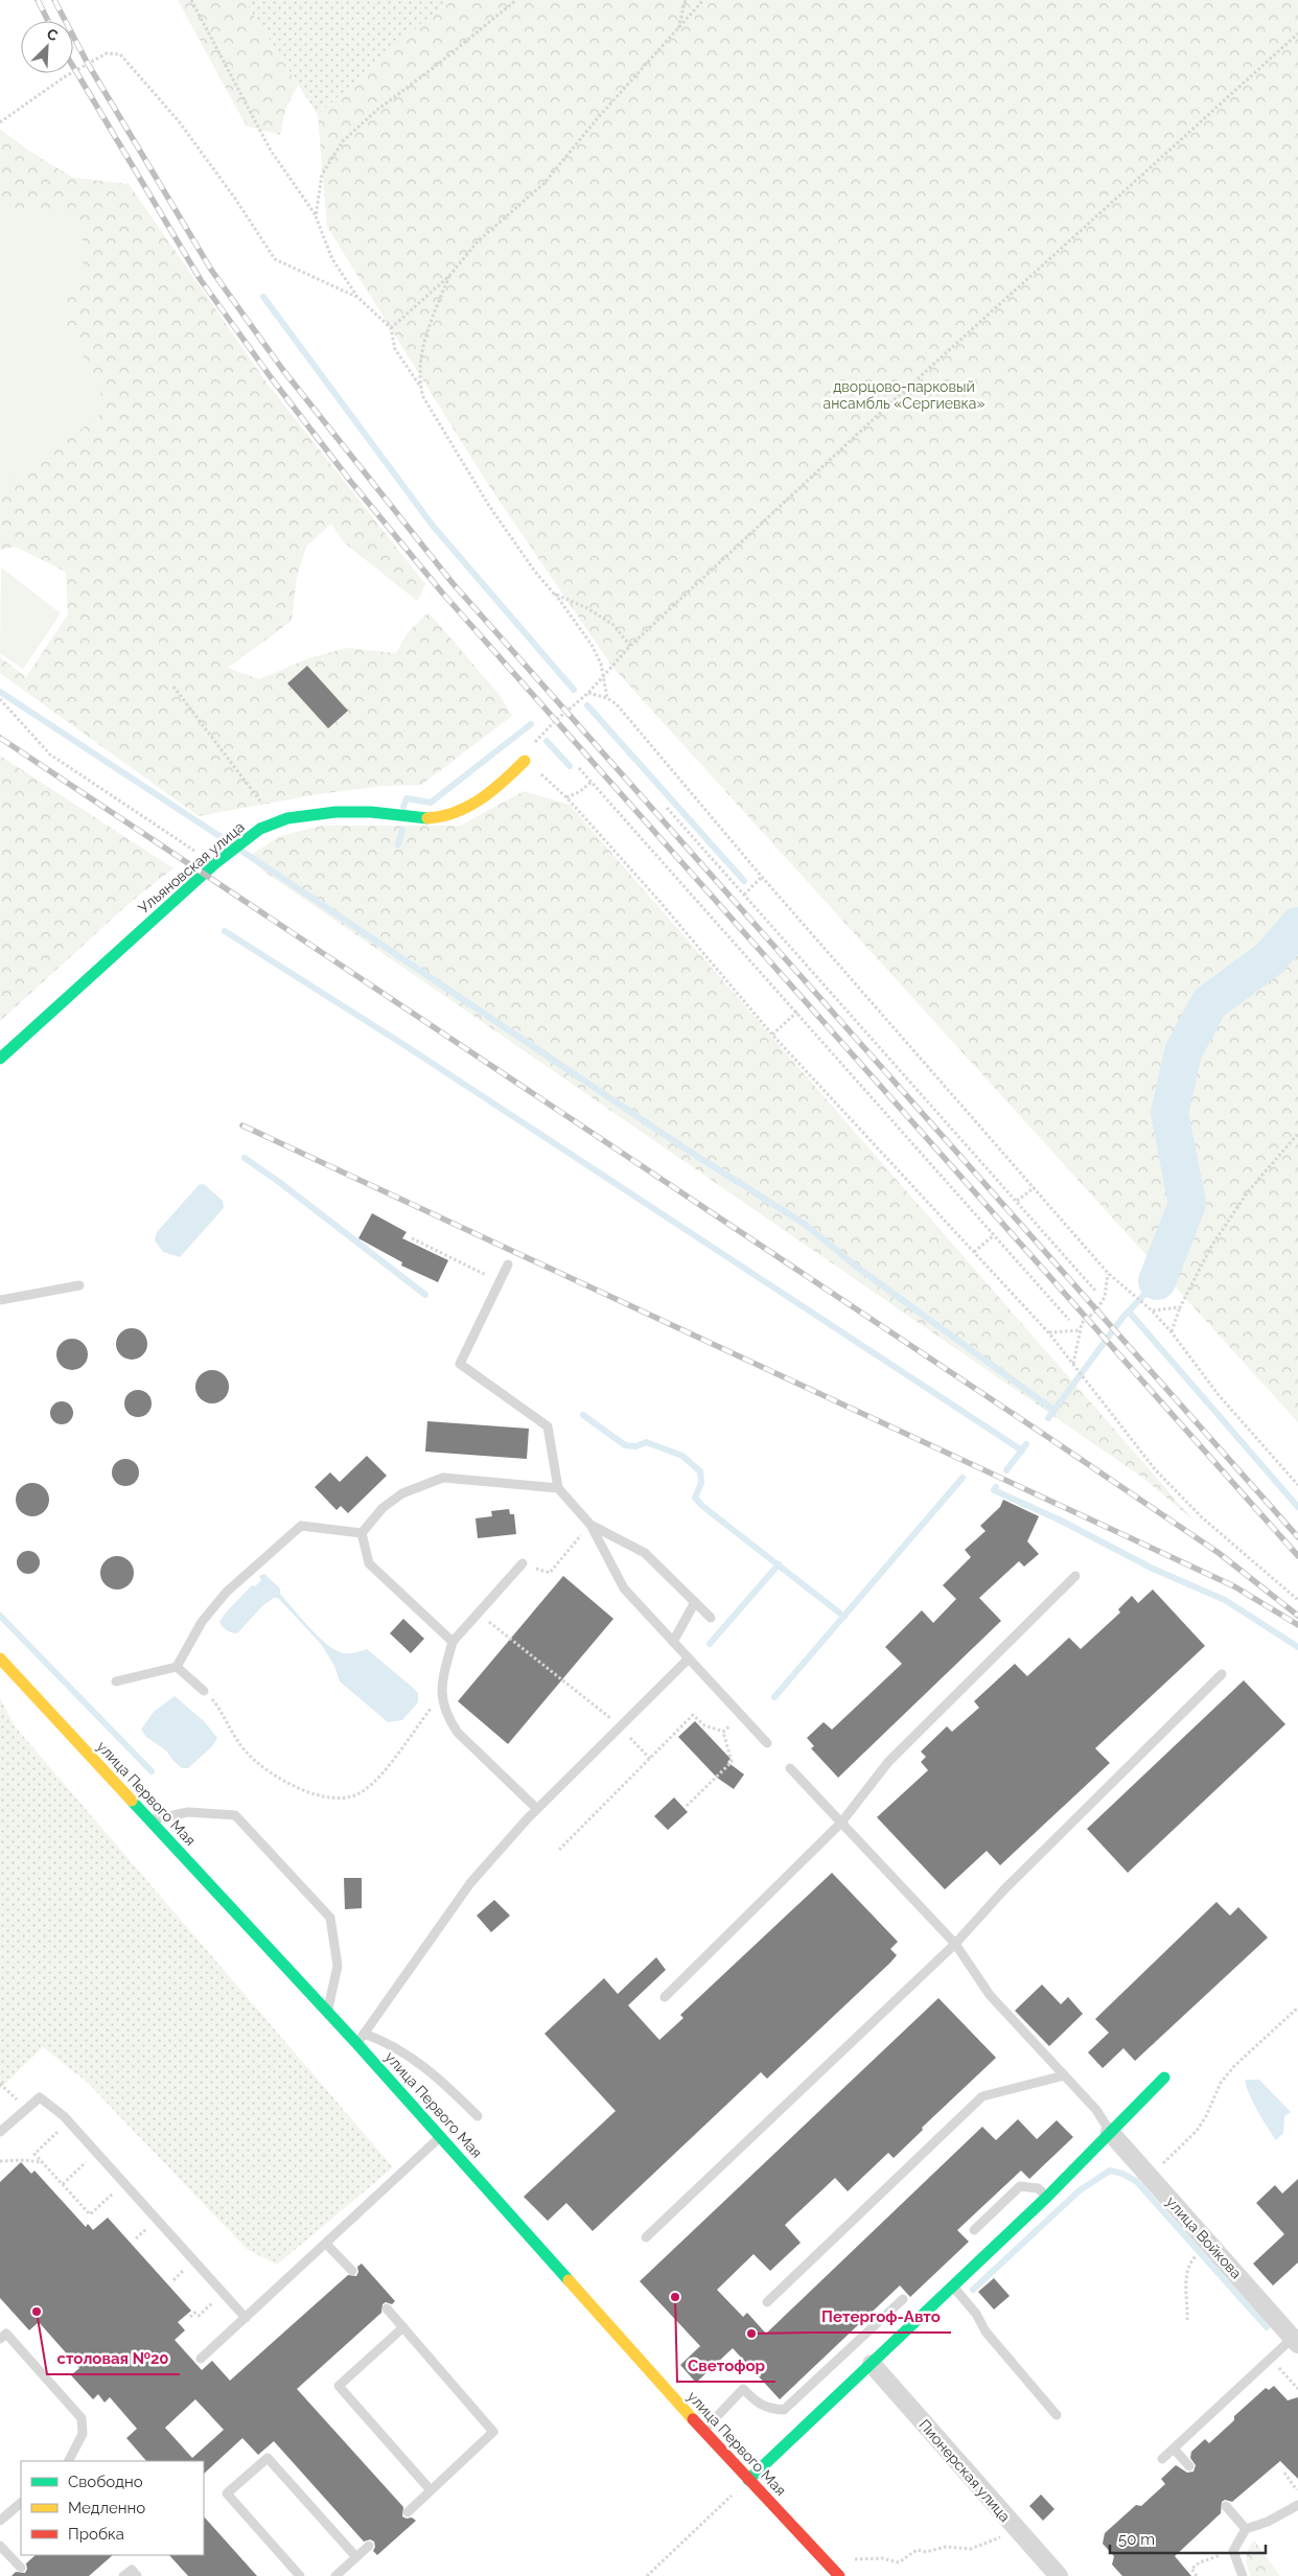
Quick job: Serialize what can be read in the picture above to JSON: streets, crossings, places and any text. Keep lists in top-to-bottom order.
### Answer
{
  "streets": {
    "street": [
      "Ульяновская улица",
      "улица Первого Мая",
      "улица Войкова",
      "Пионерская улица"
    ]
  },
  "parks": ["дворцово-парковый ансамбль «Сергиевка»"],
  "places": ["Светофор", "столовая №20", "Петергоф-Авто"],
  "legend": ["Свободно", "Медленно", "Пробка"],
  "scale_bar": "50 m",
  "north": "top right"
}
